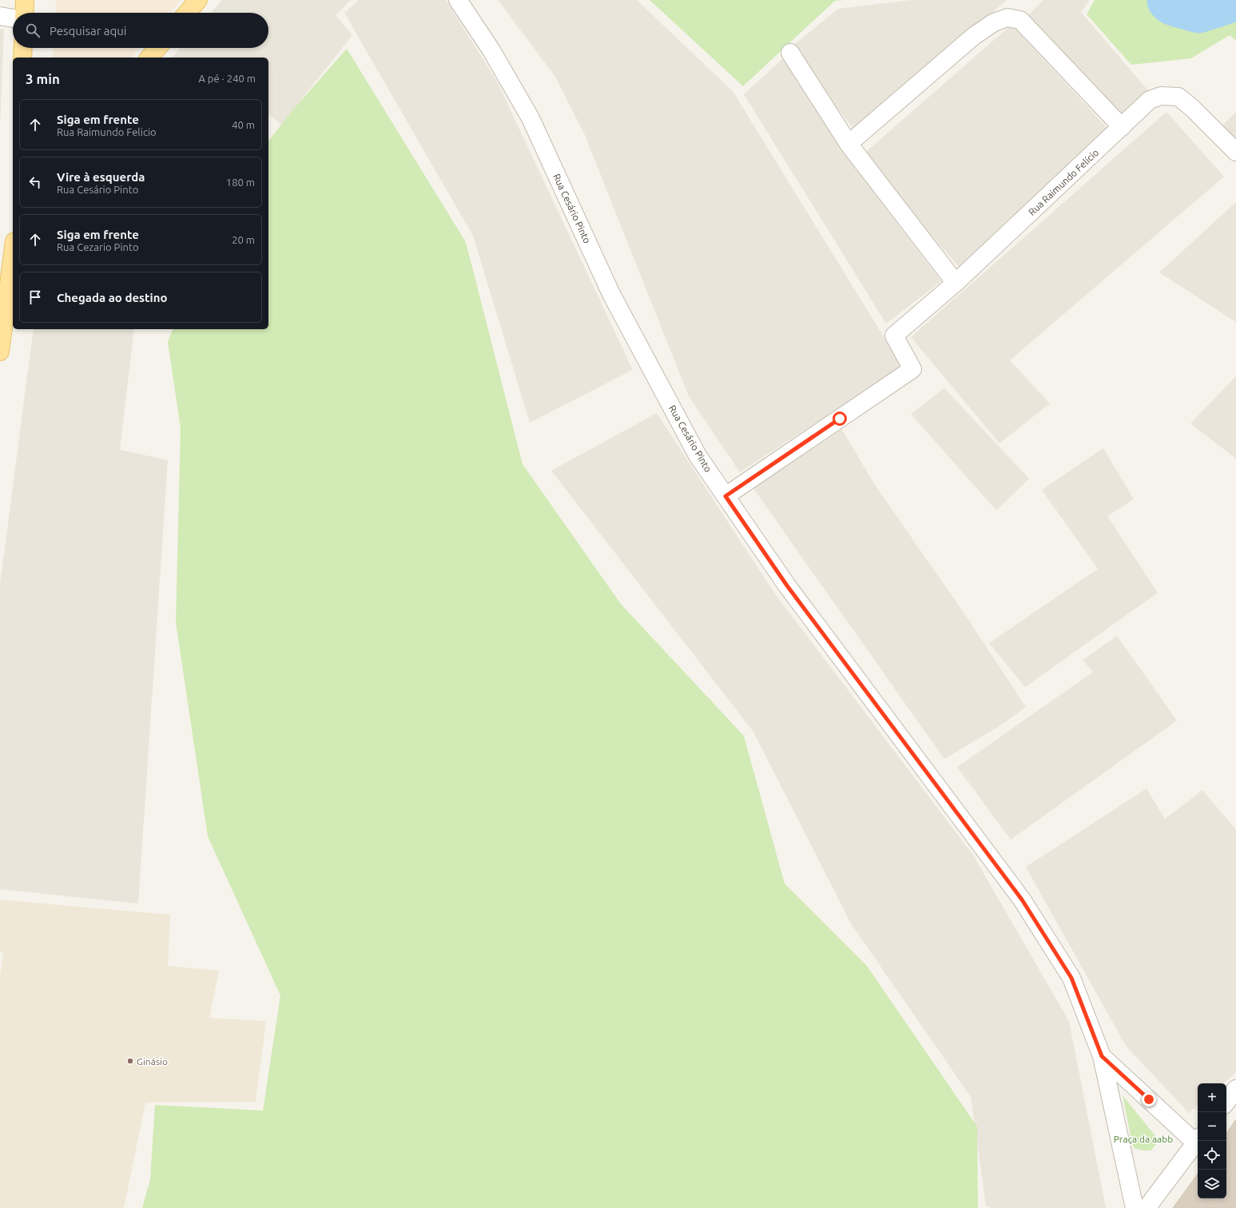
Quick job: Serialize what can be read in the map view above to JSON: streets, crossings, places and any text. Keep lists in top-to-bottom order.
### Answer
{
  "streets": {
    "street": ["Rua Raimundo Felício", "Rua Cesário Pinto"]
  },
  "crossings": [
    ["Rua Raimundo Felício", "Rua Cesário Pinto"]
  ],
  "parks": ["Praça da aabb"],
  "places": ["Ginásio"],
  "page": {
    "search": "Pesquisar aqui",
    "heading": ["3 min", "A pé · 240 m"],
    "list": [
      ["Siga em frente", "Rua Raimundo Felicio", "40 m"],
      ["Vire à esquerda", "Rua Cesário Pinto", "180 m"],
      ["Siga em frente", "Rua Cezario Pinto", "20 m"],
      "Chegada ao destino"
    ],
    "map_buttons": ["+", "−"]
  }
}
